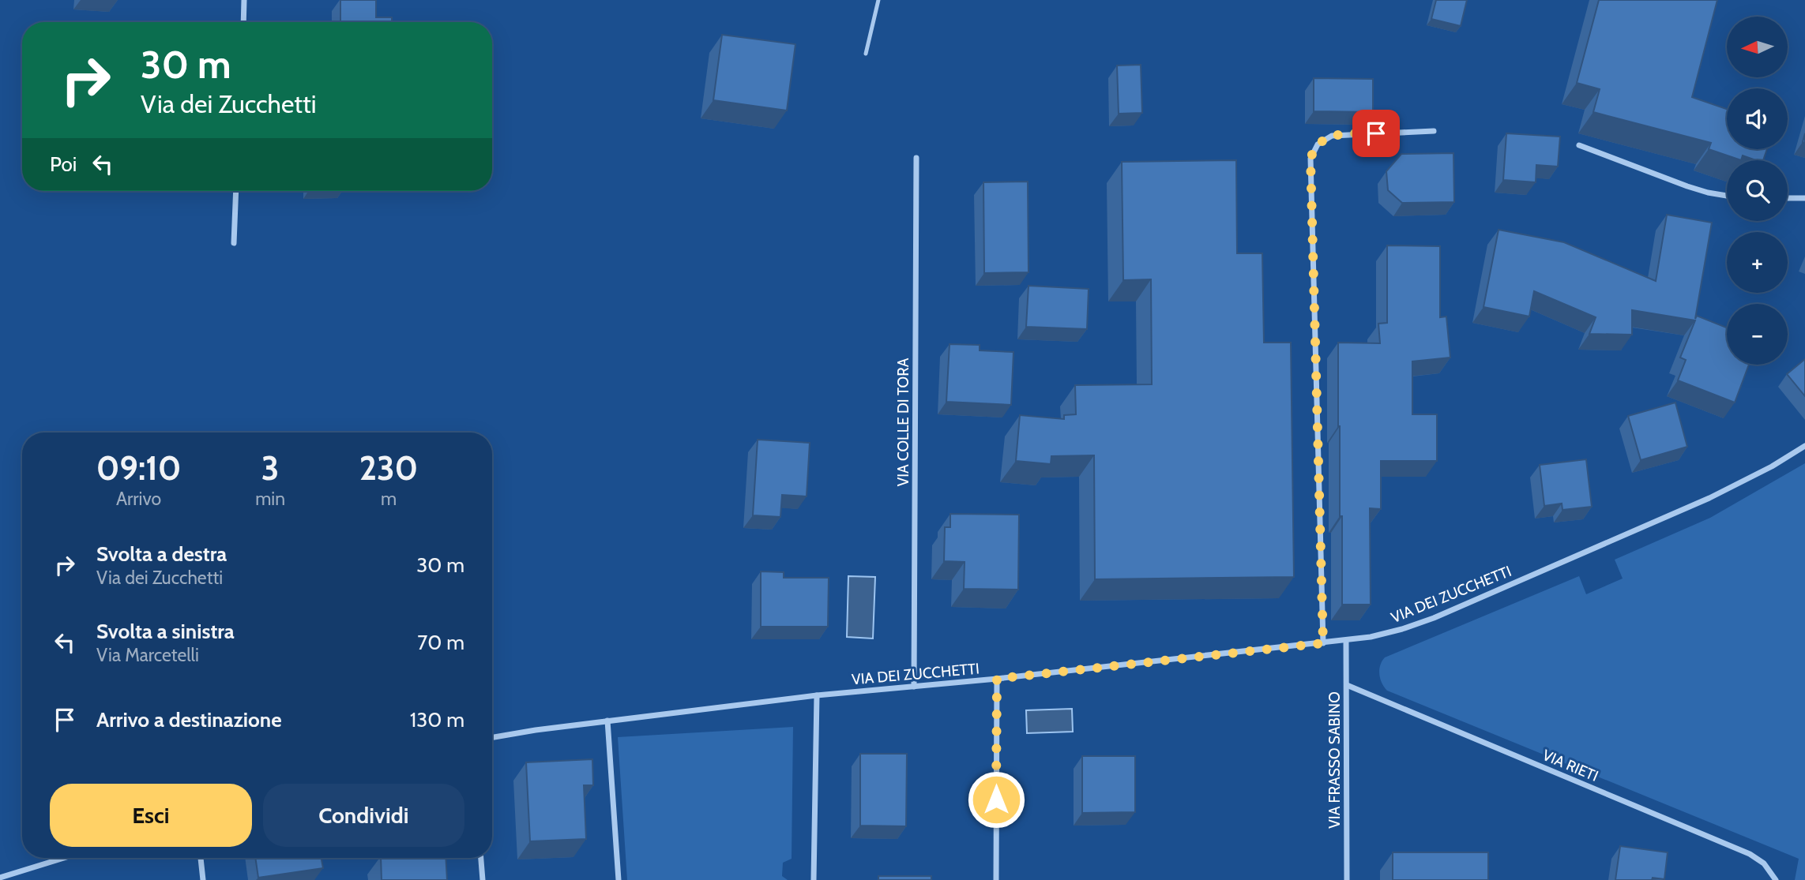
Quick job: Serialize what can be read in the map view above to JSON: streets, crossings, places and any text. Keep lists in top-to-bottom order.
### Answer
{
  "streets": {
    "street": [
      "VIA COLLE DI TORA",
      "VIA DEI ZUCCHETTI",
      "VIA FRASSO SABINO",
      "VIA RIETI"
    ]
  },
  "crossings": [
    ["VIA COLLE DI TORA", "VIA DEI ZUCCHETTI"],
    ["VIA DEI ZUCCHETTI", "VIA FRASSO SABINO"],
    ["VIA FRASSO SABINO", "VIA RIETI"]
  ],
  "north": "left",
  "page": {
    "map_buttons": ["+", "−"],
    "turn": ["30 m", "Via dei Zucchetti"],
    "then": "Poi",
    "eta": [
      "09:10",
      "Arrivo",
      "3",
      "min",
      "230",
      "m"
    ],
    "list": [
      {
        "name": "Svolta a destra",
        "note": "Via dei Zucchetti",
        "value": "30 m"
      },
      {
        "name": "Svolta a sinistra",
        "note": "Via Marcetelli",
        "value": "70 m"
      },
      {
        "name": "Arrivo a destinazione",
        "value": "130 m"
      }
    ],
    "buttons": ["Esci", "Condividi"]
  }
}
